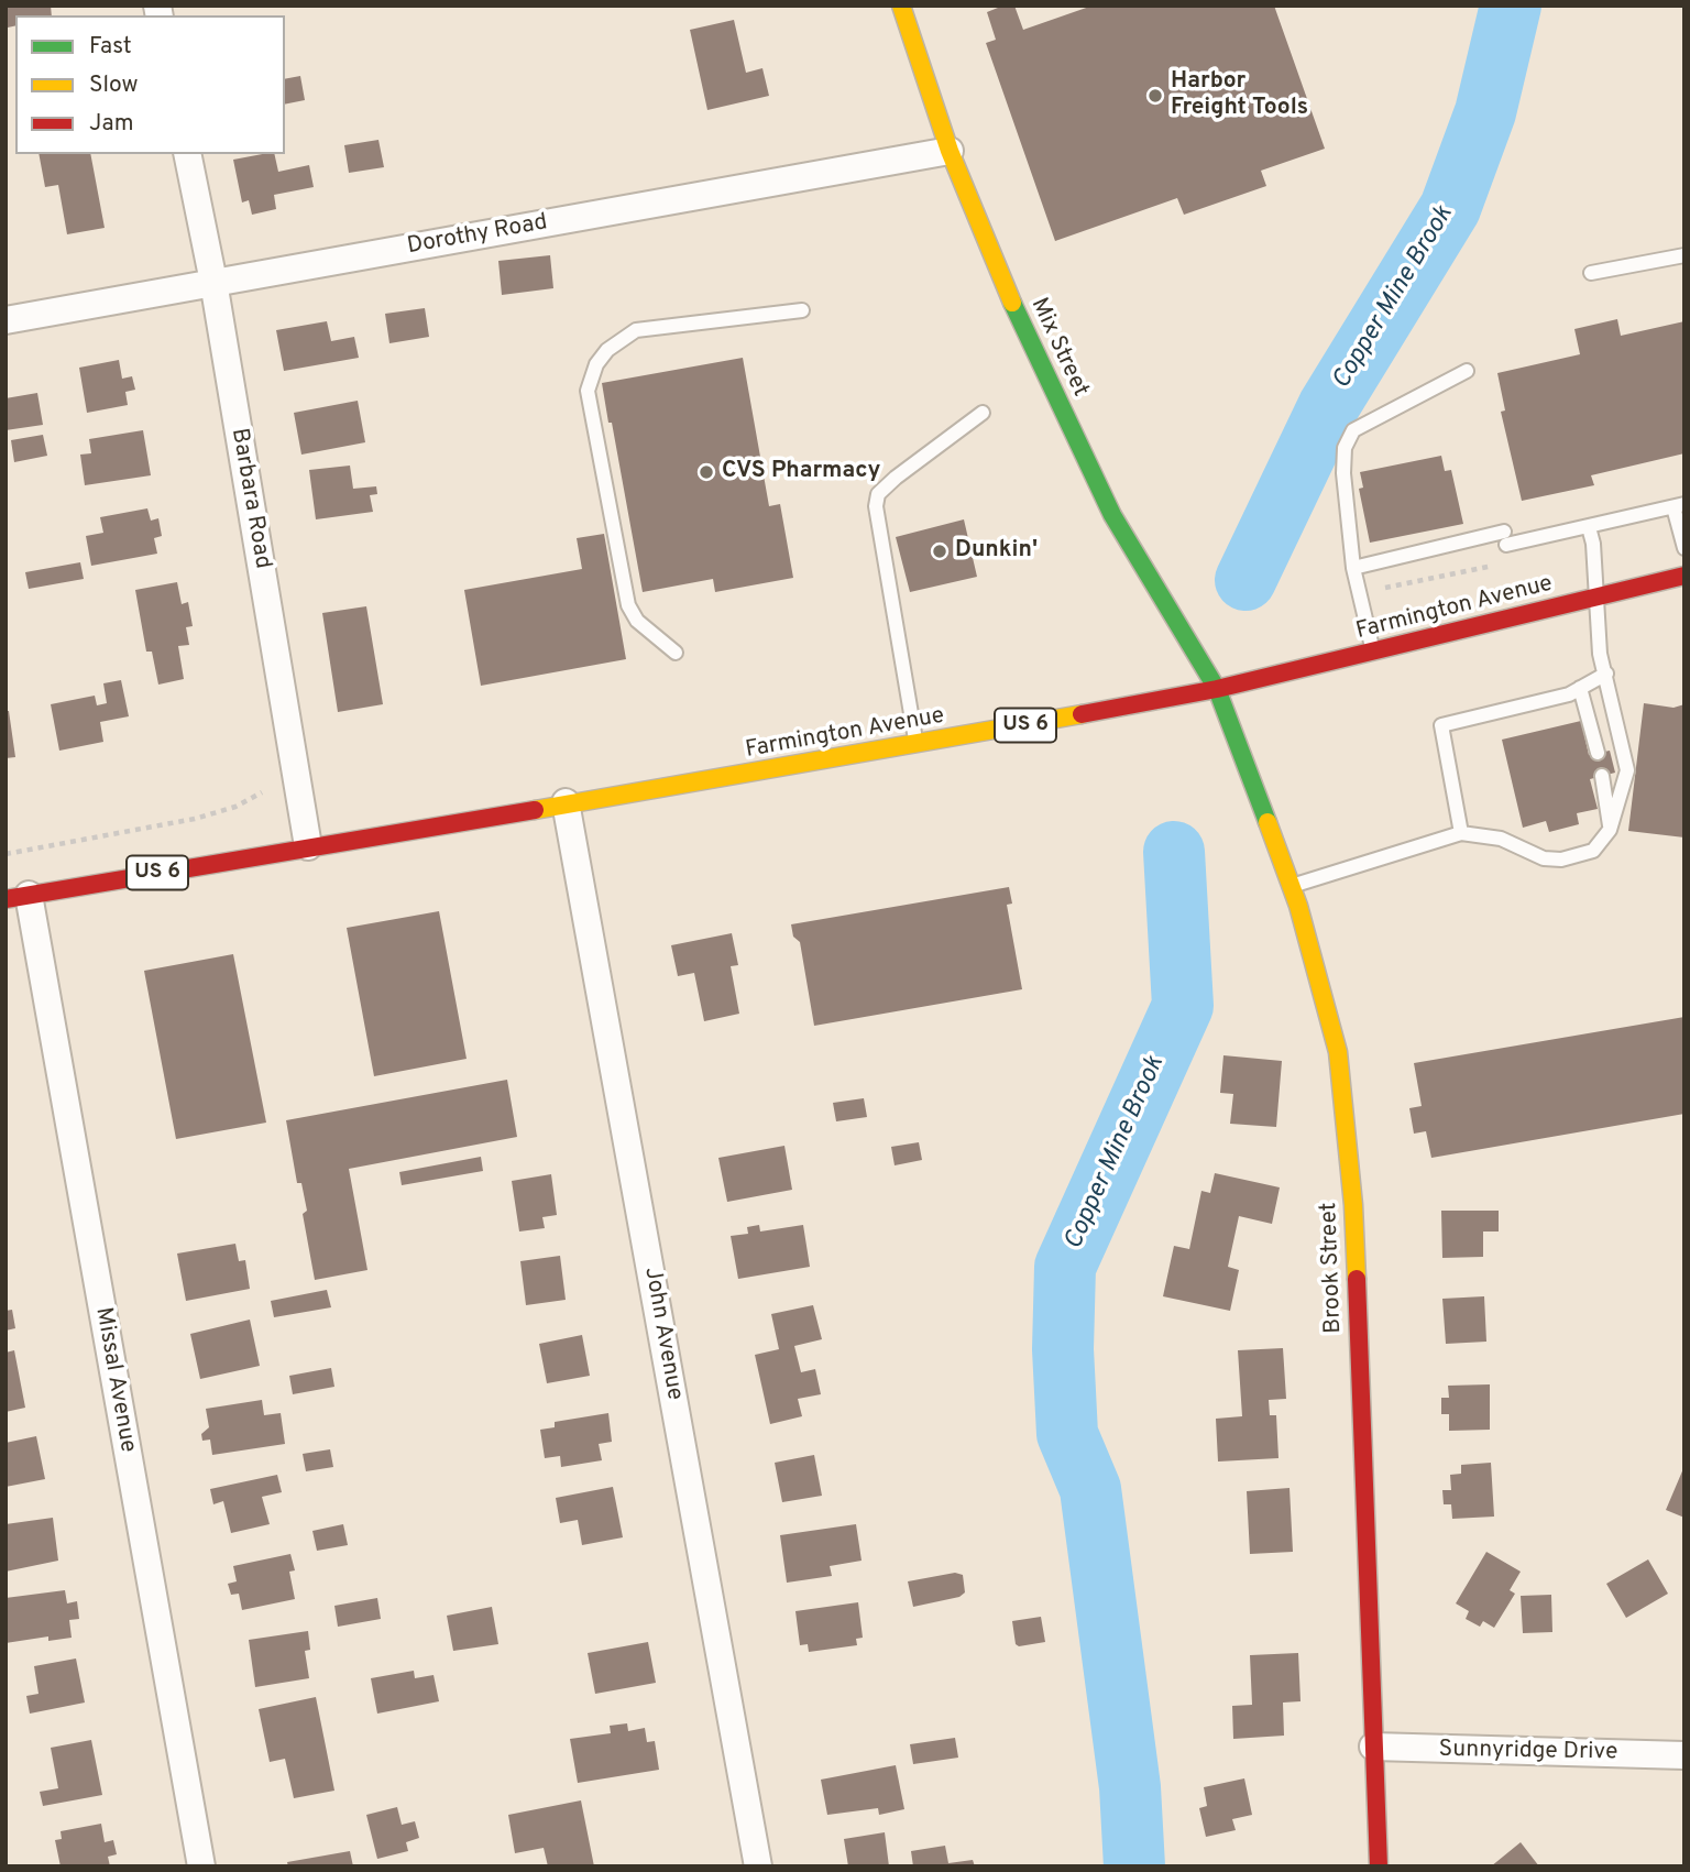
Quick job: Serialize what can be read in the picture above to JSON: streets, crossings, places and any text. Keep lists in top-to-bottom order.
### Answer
{
  "streets": {
    "main road": [
      "Mix Street",
      "Farmington Avenue",
      "US 6",
      "Brook Street"
    ],
    "street": [
      "Dorothy Road",
      "Barbara Road",
      "John Avenue",
      "Missal Avenue",
      "Sunnyridge Drive"
    ]
  },
  "crossings": [
    ["Dorothy Road", "Mix Street"],
    ["Dorothy Road", "Barbara Road"],
    ["Mix Street", "Farmington Avenue"],
    ["Mix Street", "Brook Street"],
    ["Barbara Road", "Farmington Avenue"],
    ["Farmington Avenue", "Brook Street"],
    ["Farmington Avenue", "John Avenue"],
    ["Farmington Avenue", "Missal Avenue"],
    ["Brook Street", "Sunnyridge Drive"]
  ],
  "water": ["Copper Mine Brook"],
  "places": ["Harbor Freight Tools", "CVS Pharmacy", "Dunkin'"],
  "legend": ["Fast", "Slow", "Jam"]
}
